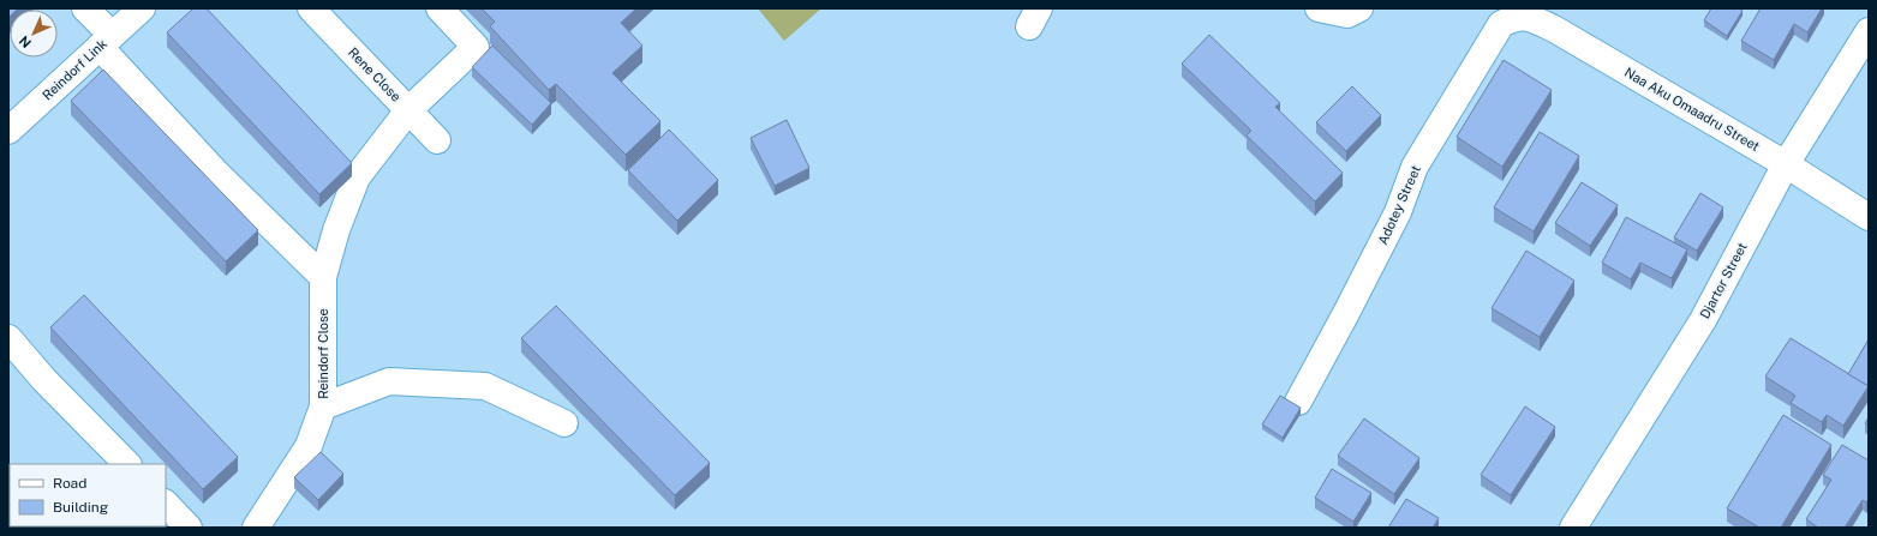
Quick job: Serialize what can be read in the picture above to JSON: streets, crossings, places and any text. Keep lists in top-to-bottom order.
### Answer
{
  "streets": {
    "street": [
      "Reindorf Link",
      "Rene Close",
      "Naa Aku Omaadru Street",
      "Adotey Street",
      "Djartor Street",
      "Reindorf Close"
    ]
  },
  "crossings": [
    ["Rene Close", "Reindorf Close"],
    ["Naa Aku Omaadru Street", "Adotey Street"],
    ["Naa Aku Omaadru Street", "Djartor Street"]
  ],
  "legend": ["Road", "Building"],
  "north": "bottom left"
}
